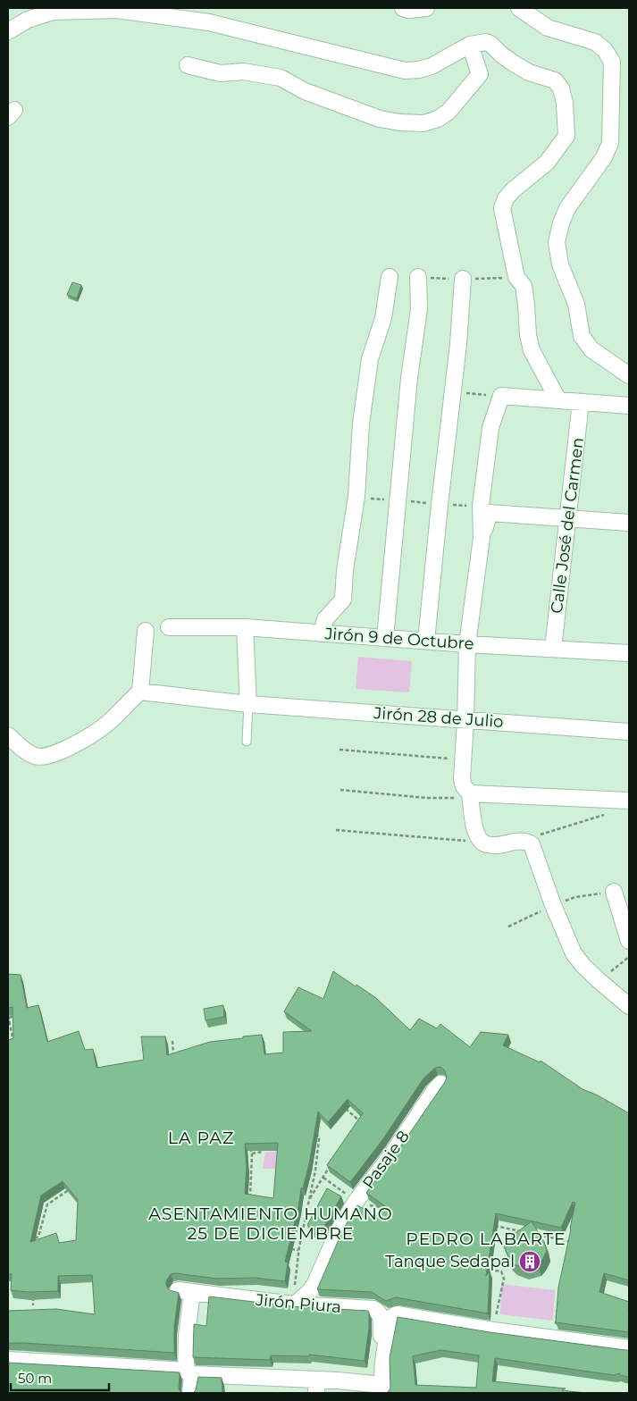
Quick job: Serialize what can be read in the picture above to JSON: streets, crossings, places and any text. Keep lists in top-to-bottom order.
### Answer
{
  "streets": {
    "street": [
      "Calle José del Carmen",
      "Jirón 9 de Octubre",
      "Jirón 28 de Julio",
      "Pasaje 8",
      "Jirón Piura"
    ]
  },
  "crossings": [
    ["Calle José del Carmen", "Jirón 9 de Octubre"],
    ["Pasaje 8", "Jirón Piura"]
  ],
  "districts": ["LA PAZ", "ASENTAMIENTO HUMANO 25 DE DICIEMBRE", "PEDRO LABARTE"],
  "places": {
    "building": ["Tanque Sedapal"]
  },
  "scale_bar": "50 m"
}
